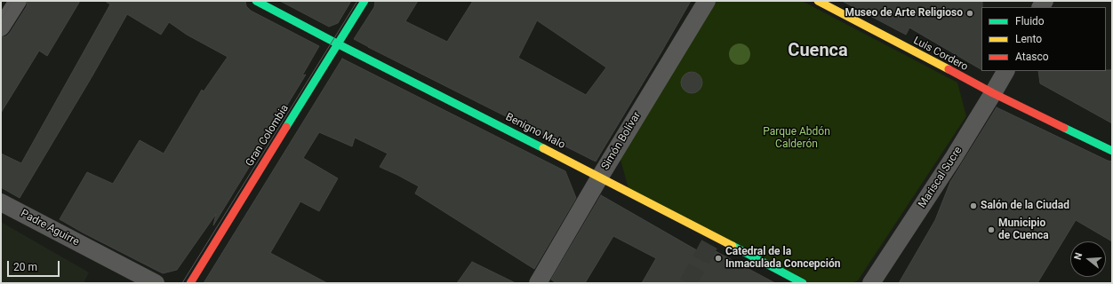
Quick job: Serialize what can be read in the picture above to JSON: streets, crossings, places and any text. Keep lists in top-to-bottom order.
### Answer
{
  "streets": {
    "street": [
      "Luis Cordero",
      "Benigno Malo",
      "Gran Colombia",
      "Simón Bolívar",
      "Mariscal Sucre",
      "Padre Aguirre"
    ]
  },
  "crossings": [
    ["Luis Cordero", "Mariscal Sucre"],
    ["Benigno Malo", "Gran Colombia"],
    ["Benigno Malo", "Simón Bolívar"]
  ],
  "districts": ["Cuenca"],
  "parks": ["Parque Abdón Calderón"],
  "places": [
    "Museo de Arte Religioso",
    "Salón de la Ciudad",
    "Municipio de Cuenca",
    "Catedral de la Inmaculada Concepción"
  ],
  "legend": ["Fluido", "Lento", "Atasco"],
  "scale_bar": "20 m",
  "north": "left"
}
